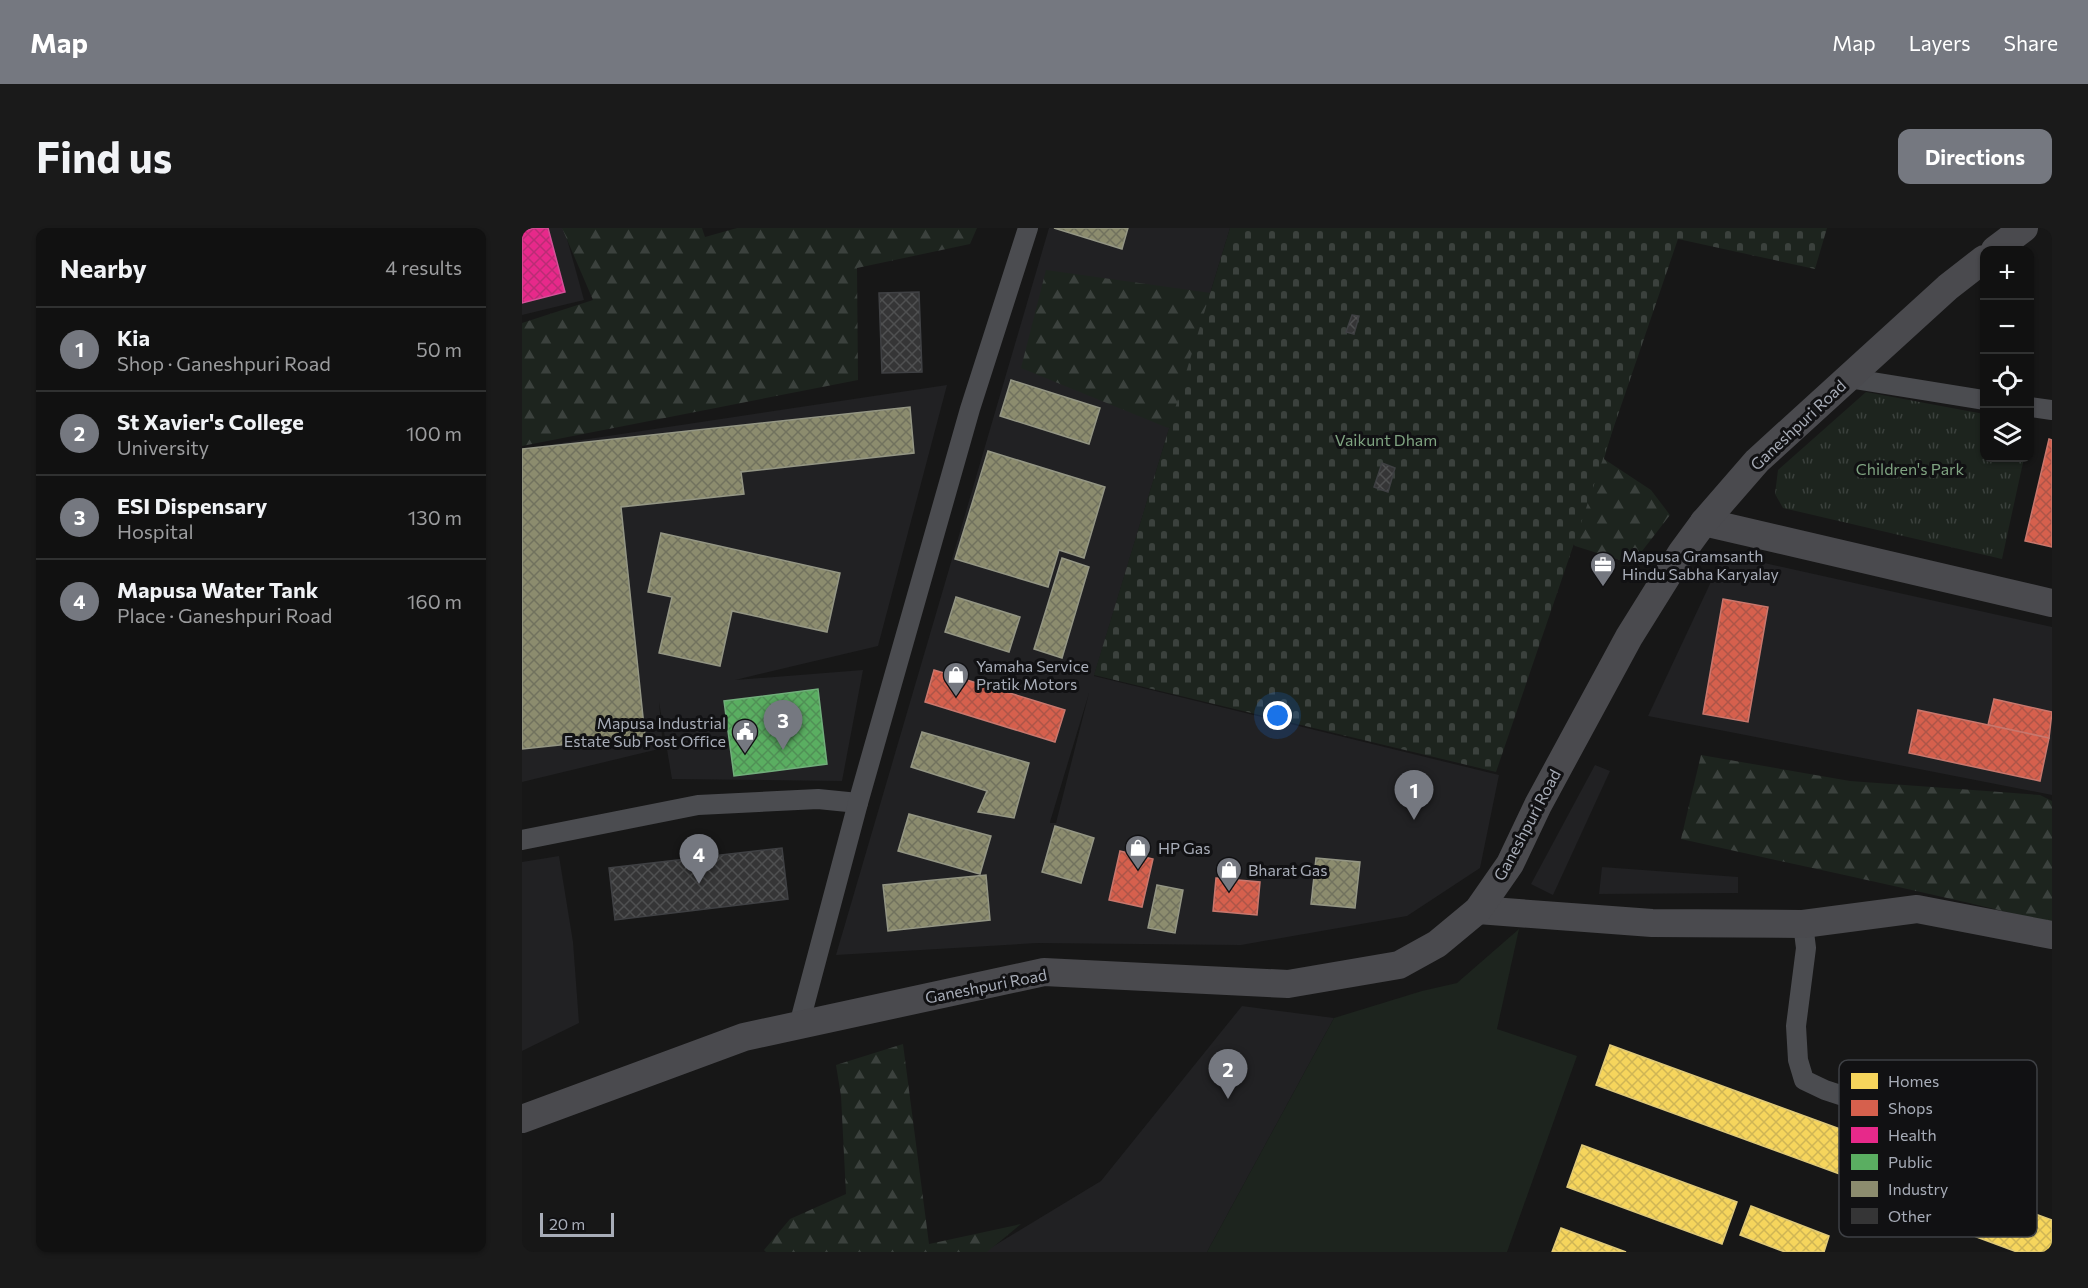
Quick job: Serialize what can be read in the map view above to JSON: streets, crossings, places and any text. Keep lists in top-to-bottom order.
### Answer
{
  "streets": {
    "street": ["Ganeshpuri Road"]
  },
  "parks": ["Vaikunt Dham", "Children's Park"],
  "places": {
    "office": ["Mapusa Gramsanth Hindu Sabha Karyalay"],
    "shop": ["Yamaha Service Pratik Motors", "HP Gas", "Bharat Gas"],
    "public building": ["Mapusa Industrial Estate Sub Post Office"]
  },
  "legend": [
    "Homes",
    "Shops",
    "Health",
    "Public",
    "Industry",
    "Other"
  ],
  "scale_bar": "20 m",
  "page": {
    "header": "Map",
    "nav": ["Map", "Layers", "Share"],
    "buttons": "Directions",
    "title": "Find us",
    "heading": ["Nearby", "4 results"],
    "map_buttons": ["+", "−"],
    "list": [
      {
        "mark": "1",
        "name": "Kia",
        "note": "Shop · Ganeshpuri Road",
        "value": "50 m"
      },
      {
        "mark": "2",
        "name": "St Xavier's College",
        "note": "University",
        "value": "100 m"
      },
      {
        "mark": "3",
        "name": "ESI Dispensary",
        "note": "Hospital",
        "value": "130 m"
      },
      {
        "mark": "4",
        "name": "Mapusa Water Tank",
        "note": "Place · Ganeshpuri Road",
        "value": "160 m"
      }
    ],
    "pins": [
      "3",
      "1",
      "4",
      "2"
    ],
    "scale": "20 m"
  }
}
